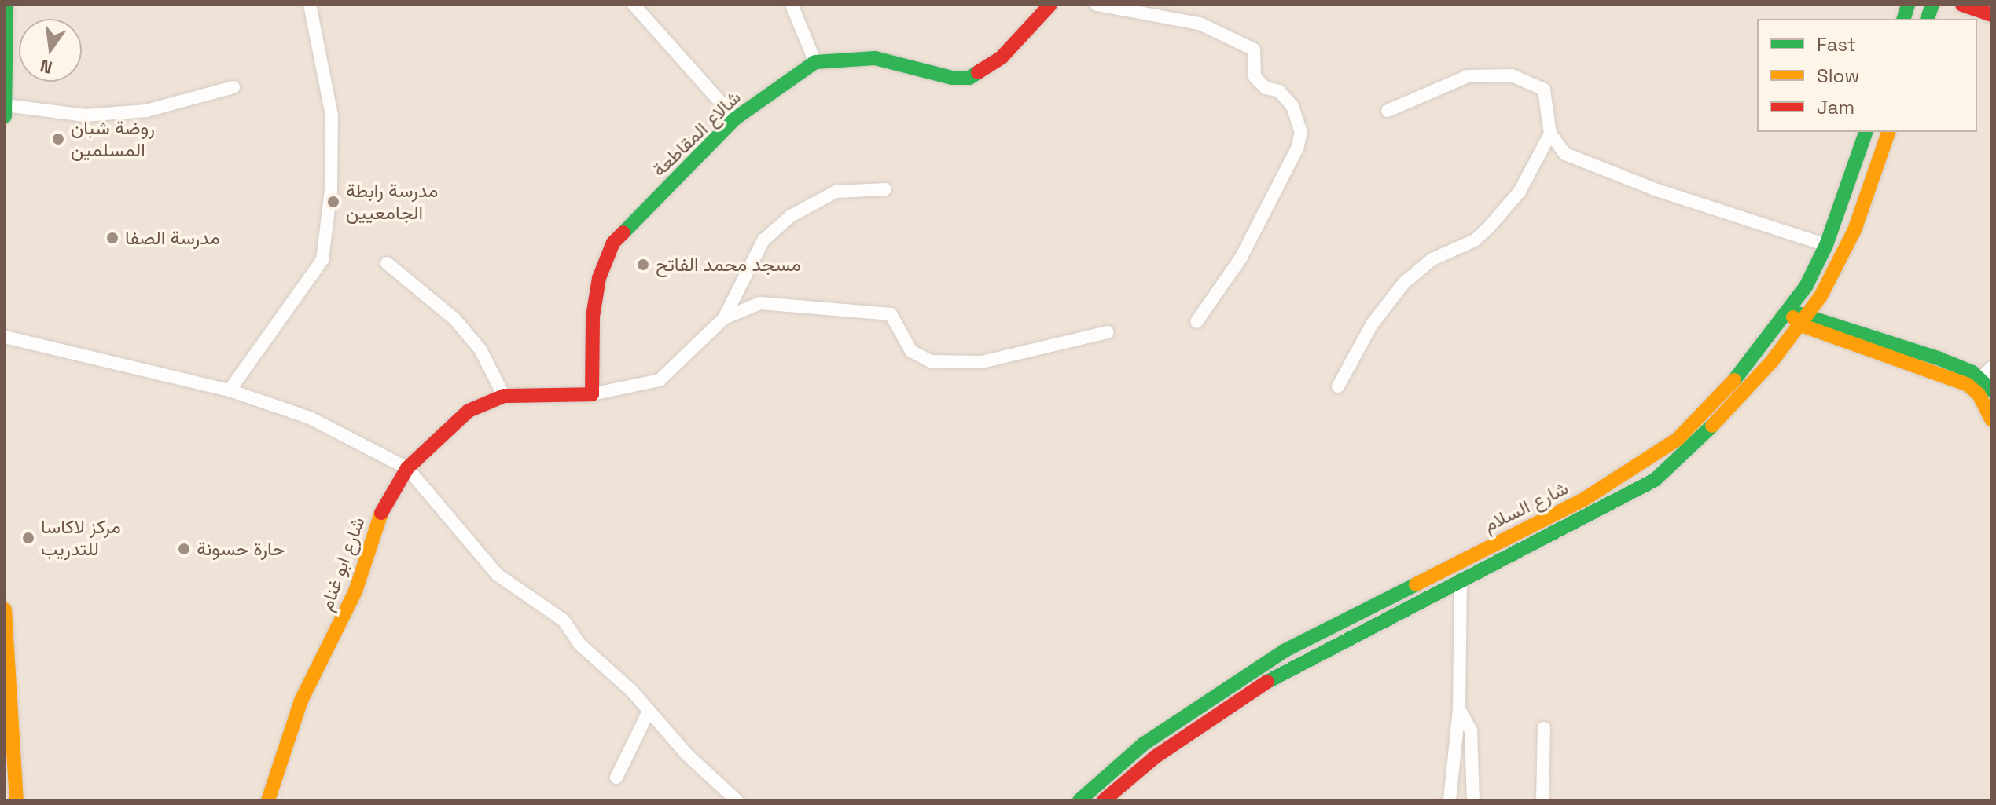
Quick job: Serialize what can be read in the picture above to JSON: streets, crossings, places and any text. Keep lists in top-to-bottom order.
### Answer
{
  "streets": {
    "main road": ["شالاع المقاطعة", "شارع السلام", "شارع ابو غنام"]
  },
  "crossings": [
    ["شالاع المقاطعة", "شارع ابو غنام"]
  ],
  "places": [
    "روضة شبان المسلمين",
    "مدرسة رابطة الجامعيين",
    "مدرسة الصفا",
    "مسجد محمد الفاتح",
    "مركز لاكاسا للتدريب",
    "حارة حسونة"
  ],
  "legend": ["Fast", "Slow", "Jam"],
  "north": "bottom"
}
